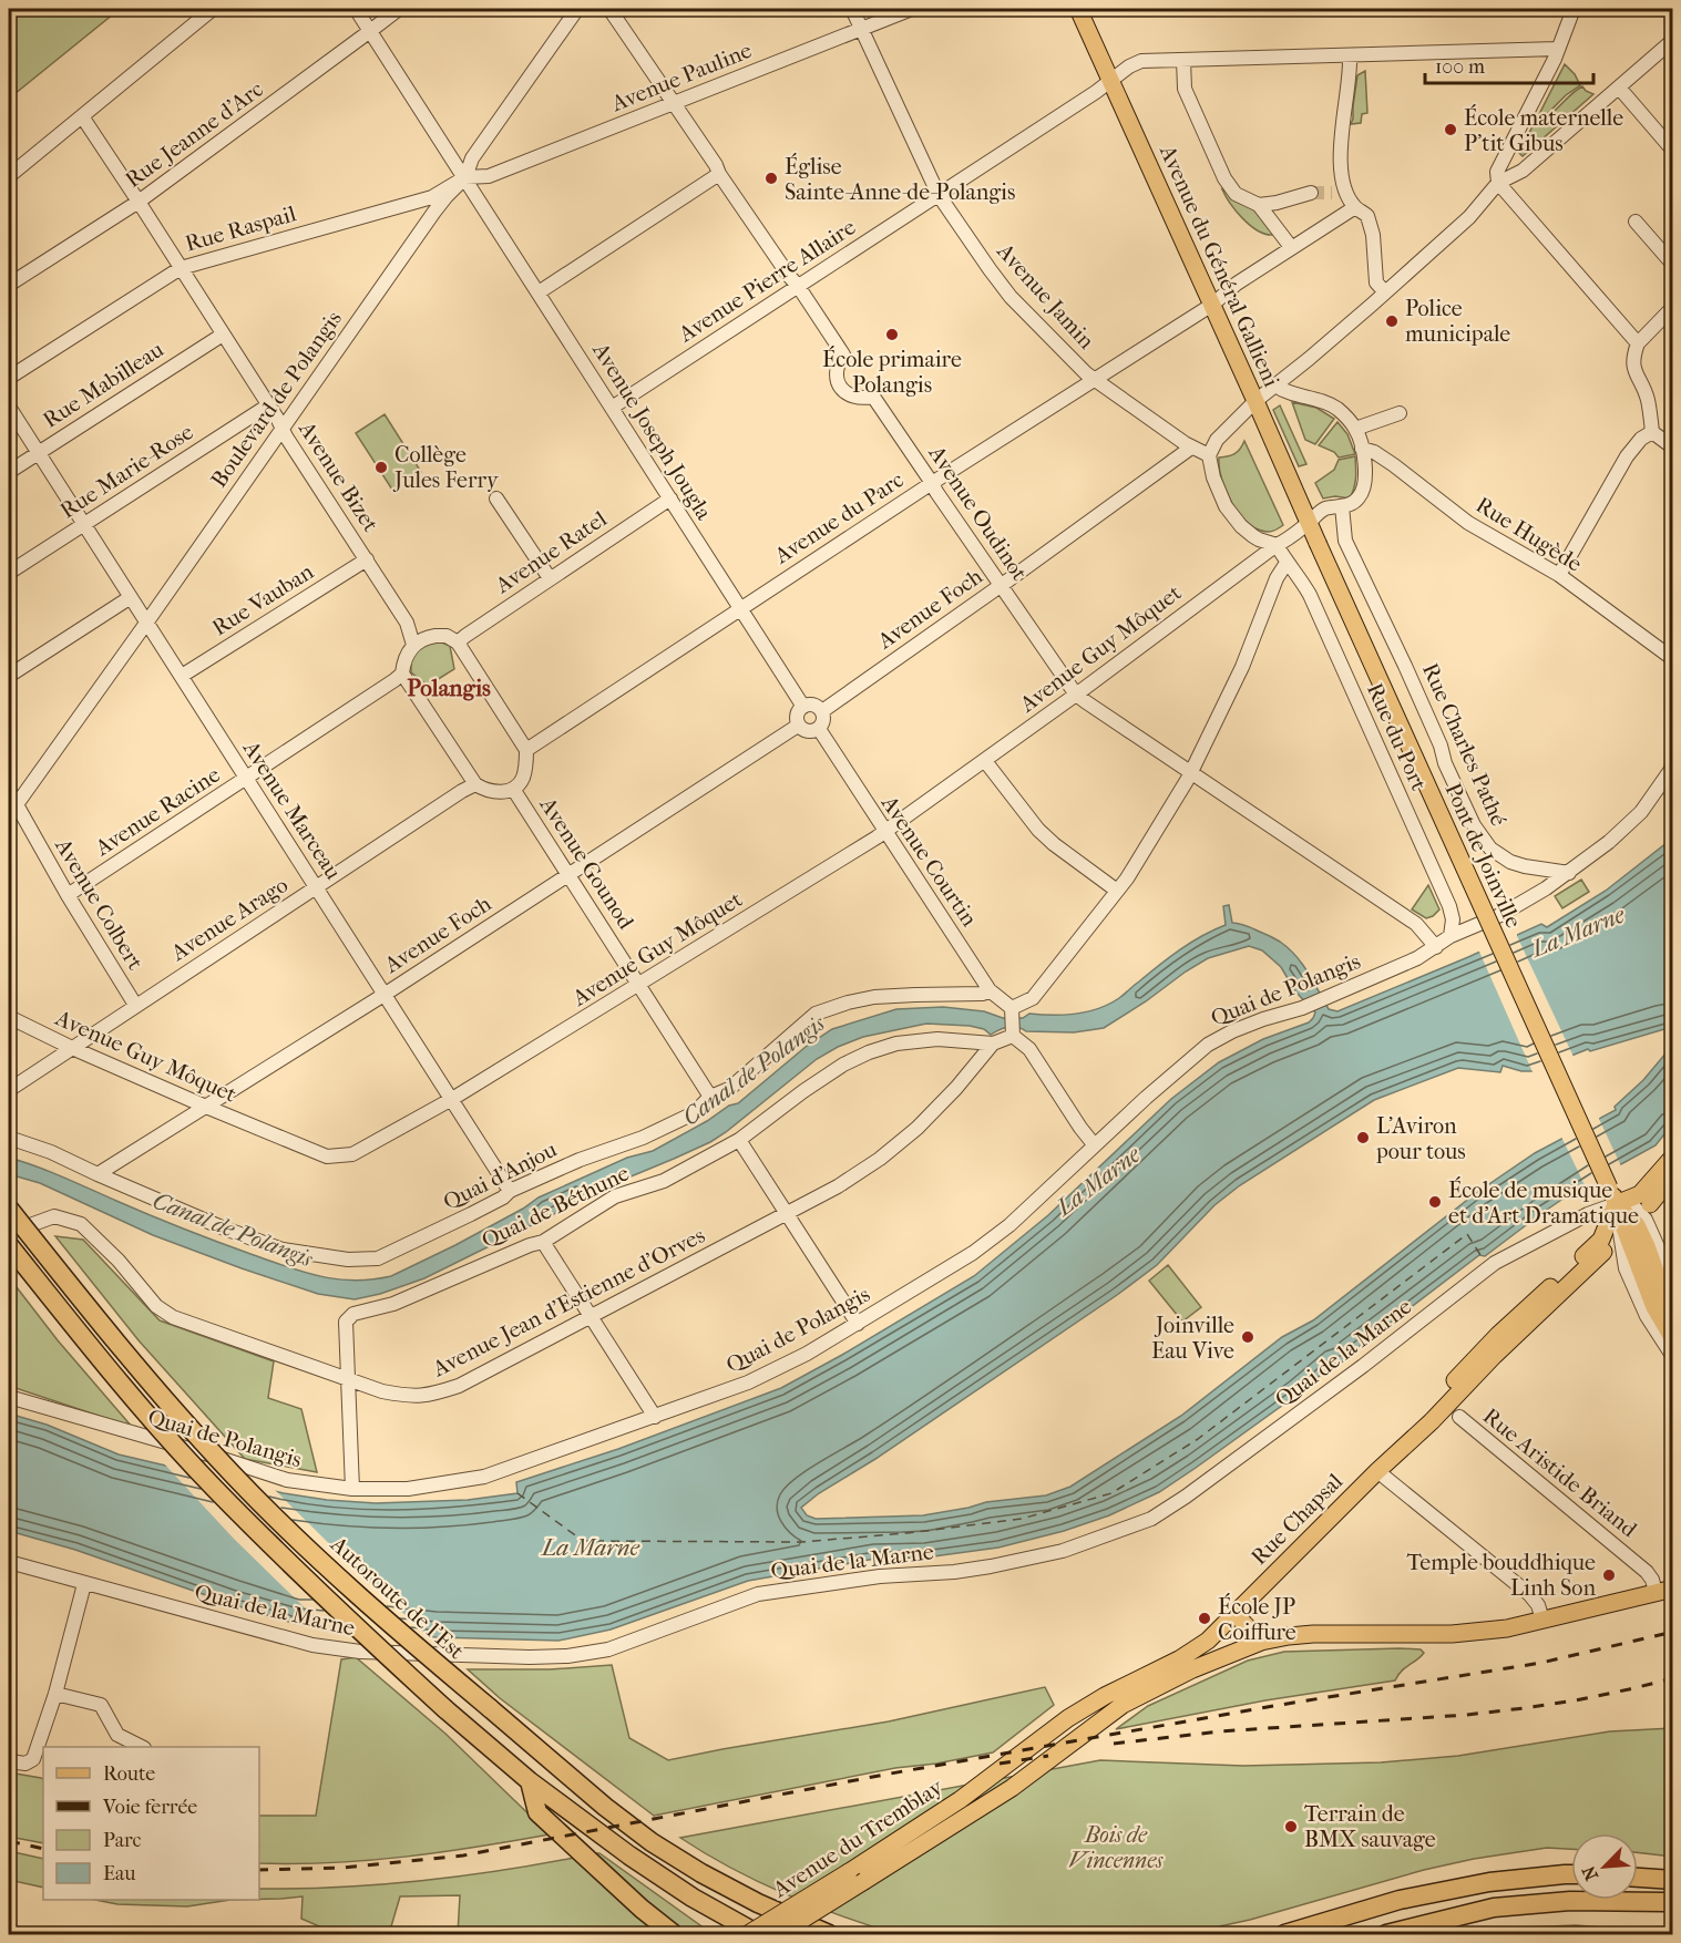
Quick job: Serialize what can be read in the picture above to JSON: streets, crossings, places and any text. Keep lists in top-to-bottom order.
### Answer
{
  "streets": {
    "highway": ["Autoroute de l’Est"],
    "main road": [
      "Avenue du Général Gallieni",
      "Pont de Joinville",
      "Rue Chapsal",
      "Avenue du Tremblay"
    ],
    "street": [
      "Avenue Pauline",
      "Rue Jeanne d'Arc",
      "Rue Raspail",
      "Avenue Pierre Allaire",
      "Avenue Jamin",
      "Rue Mabilleau",
      "Boulevard de Polangis",
      "Avenue Joseph Jougla",
      "Rue Marie-Rose",
      "Avenue Bizet",
      "Avenue Oudinot",
      "Avenue du Parc",
      "Rue Hugède",
      "Avenue Ratel",
      "Rue Vauban",
      "Avenue Foch",
      "Avenue Guy Môquet",
      "Rue du Port",
      "Rue Charles Pathé",
      "Avenue Marceau",
      "Avenue Racine",
      "Avenue Courtin",
      "Avenue Gounod",
      "Avenue Colbert",
      "Avenue Arago",
      "Quai de Polangis",
      "Quai d'Anjou",
      "Quai de Béthune",
      "Avenue Jean d'Estienne d'Orves",
      "Quai de la Marne",
      "Rue Aristide Briand"
    ]
  },
  "crossings": [
    ["Avenue Pauline", "Rue Raspail"],
    ["Avenue Pauline", "Avenue Jamin"],
    ["Avenue Pauline", "Boulevard de Polangis"],
    ["Avenue Pauline", "Avenue Joseph Jougla"],
    ["Avenue Pauline", "Avenue Oudinot"],
    ["Rue Jeanne d'Arc", "Avenue Joseph Jougla"],
    ["Rue Jeanne d'Arc", "Avenue Bizet"],
    ["Rue Raspail", "Boulevard de Polangis"],
    ["Rue Raspail", "Avenue Joseph Jougla"],
    ["Rue Raspail", "Avenue Bizet"],
    ["Avenue du Général Gallieni", "Avenue Pierre Allaire"],
    ["Avenue du Général Gallieni", "Avenue du Parc"],
    ["Avenue du Général Gallieni", "Avenue Guy Môquet"],
    ["Avenue du Général Gallieni", "Pont de Joinville"],
    ["Avenue Pierre Allaire", "Avenue Jamin"],
    ["Avenue Pierre Allaire", "Avenue Joseph Jougla"],
    ["Avenue Pierre Allaire", "Avenue Oudinot"],
    ["Avenue Jamin", "Avenue du Parc"],
    ["Avenue Jamin", "Avenue Foch"],
    ["Rue Mabilleau", "Avenue Bizet"],
    ["Rue Mabilleau", "Avenue Marceau"],
    ["Boulevard de Polangis", "Avenue Joseph Jougla"],
    ["Boulevard de Polangis", "Avenue Bizet"],
    ["Boulevard de Polangis", "Avenue Marceau"],
    ["Boulevard de Polangis", "Avenue Colbert"],
    ["Avenue Joseph Jougla", "Avenue du Parc"],
    ["Avenue Joseph Jougla", "Avenue Ratel"],
    ["Avenue Joseph Jougla", "Avenue Foch"],
    ["Avenue Joseph Jougla", "Avenue Courtin"],
    ["Rue Marie-Rose", "Avenue Bizet"],
    ["Rue Marie-Rose", "Avenue Marceau"],
    ["Avenue Bizet", "Rue Vauban"],
    ["Avenue Oudinot", "Avenue du Parc"],
    ["Avenue Oudinot", "Avenue Foch"],
    ["Avenue Oudinot", "Avenue Guy Môquet"],
    ["Avenue Oudinot", "Quai de Polangis"],
    ["Rue Vauban", "Avenue Marceau"],
    ["Avenue Foch", "Avenue Guy Môquet"],
    ["Avenue Foch", "Avenue Marceau"],
    ["Avenue Foch", "Avenue Courtin"],
    ["Avenue Foch", "Avenue Gounod"],
    ["Avenue Foch", "Quai d'Anjou"],
    ["Avenue Guy Môquet", "Rue du Port"],
    ["Avenue Guy Môquet", "Rue Charles Pathé"],
    ["Avenue Guy Môquet", "Avenue Marceau"],
    ["Avenue Guy Môquet", "Avenue Courtin"],
    ["Avenue Guy Môquet", "Avenue Gounod"],
    ["Avenue Guy Môquet", "Avenue Arago"],
    ["Rue du Port", "Quai de Polangis"],
    ["Rue Charles Pathé", "Quai de Polangis"],
    ["Avenue Marceau", "Avenue Racine"],
    ["Avenue Marceau", "Avenue Arago"],
    ["Avenue Marceau", "Quai d'Anjou"],
    ["Avenue Racine", "Avenue Colbert"],
    ["Pont de Joinville", "Quai de la Marne"],
    ["Avenue Courtin", "Quai d'Anjou"],
    ["Avenue Gounod", "Quai d'Anjou"],
    ["Avenue Colbert", "Avenue Arago"],
    ["Quai de Béthune", "Avenue Jean d'Estienne d'Orves"],
    ["Rue Aristide Briand", "Avenue du Tremblay"],
    ["Rue Chapsal", "Avenue du Tremblay"]
  ],
  "districts": ["Polangis"],
  "water": ["La Marne", "Canal de Polangis"],
  "parks": ["Bois de Vincennes"],
  "places": [
    "École maternelle P'tit Gibus",
    "Église Sainte-Anne-de-Polangis",
    "Police municipale",
    "École primaire Polangis",
    "Collège Jules Ferry",
    "L'Aviron pour tous",
    "École de musique et d’Art Dramatique",
    "Joinville Eau Vive",
    "Temple bouddhique Linh Son",
    "École JP Coiffure",
    "Terrain de BMX sauvage"
  ],
  "legend": [
    "Route",
    "Voie ferrée",
    "Parc",
    "Eau"
  ],
  "scale_bar": "100 m",
  "north": "bottom left"
}
